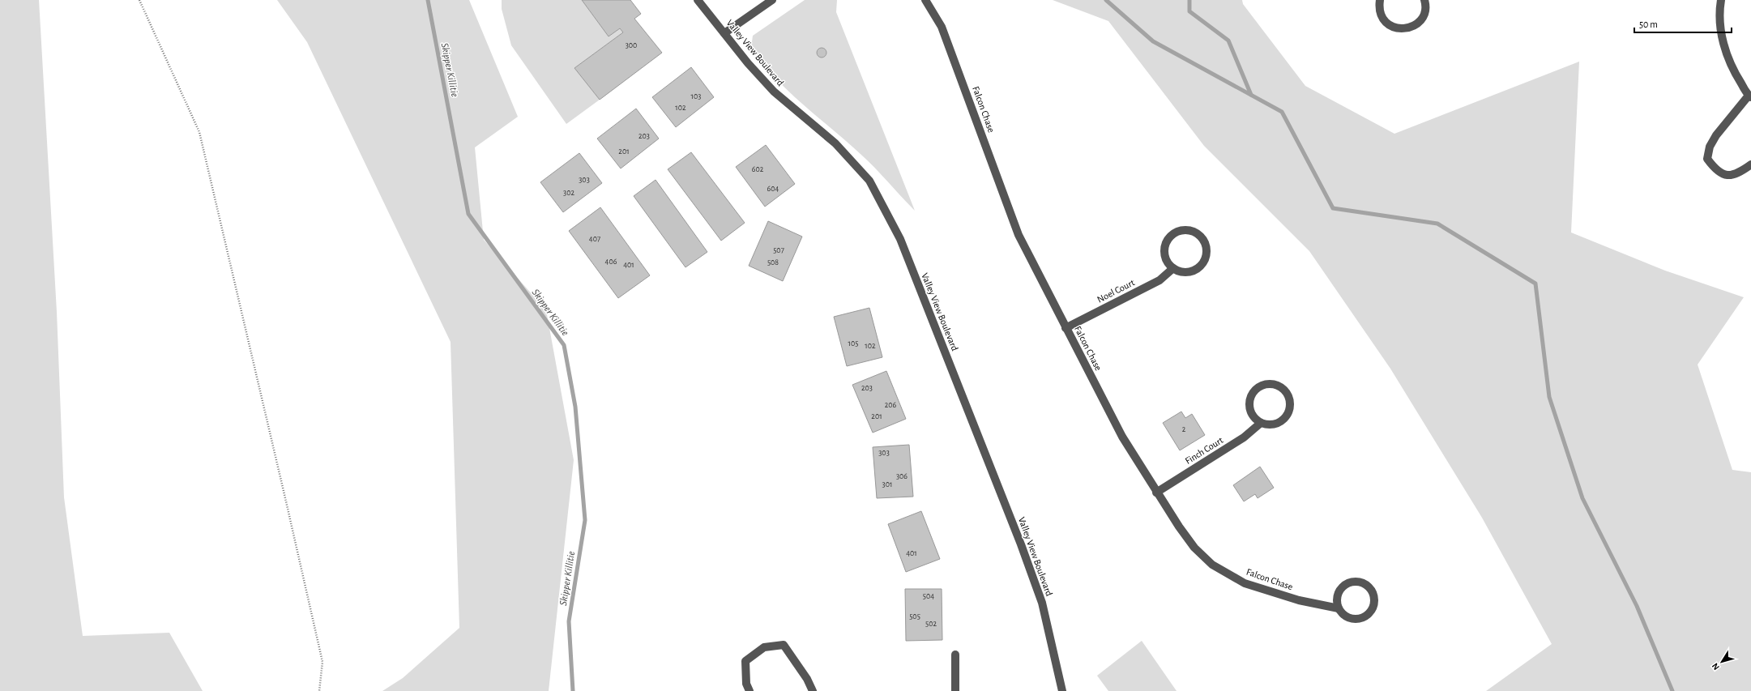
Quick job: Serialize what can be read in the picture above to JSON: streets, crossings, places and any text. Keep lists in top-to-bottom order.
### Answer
{
  "streets": {
    "street": [
      "Valley View Boulevard",
      "Falcon Chase",
      "Noel Court",
      "Finch Court"
    ]
  },
  "crossings": [
    ["Falcon Chase", "Noel Court"],
    ["Falcon Chase", "Finch Court"]
  ],
  "water": ["Skipper Killitie"],
  "house_numbers": [
    "300",
    "103",
    "102",
    "203",
    "201",
    "602",
    "303",
    "604",
    "302",
    "407",
    "507",
    "406",
    "508",
    "401",
    "105",
    "102",
    "203",
    "206",
    "201",
    "2",
    "303",
    "306",
    "301",
    "401",
    "504",
    "505",
    "502"
  ],
  "scale_bar": "50 m",
  "north": "bottom left"
}
